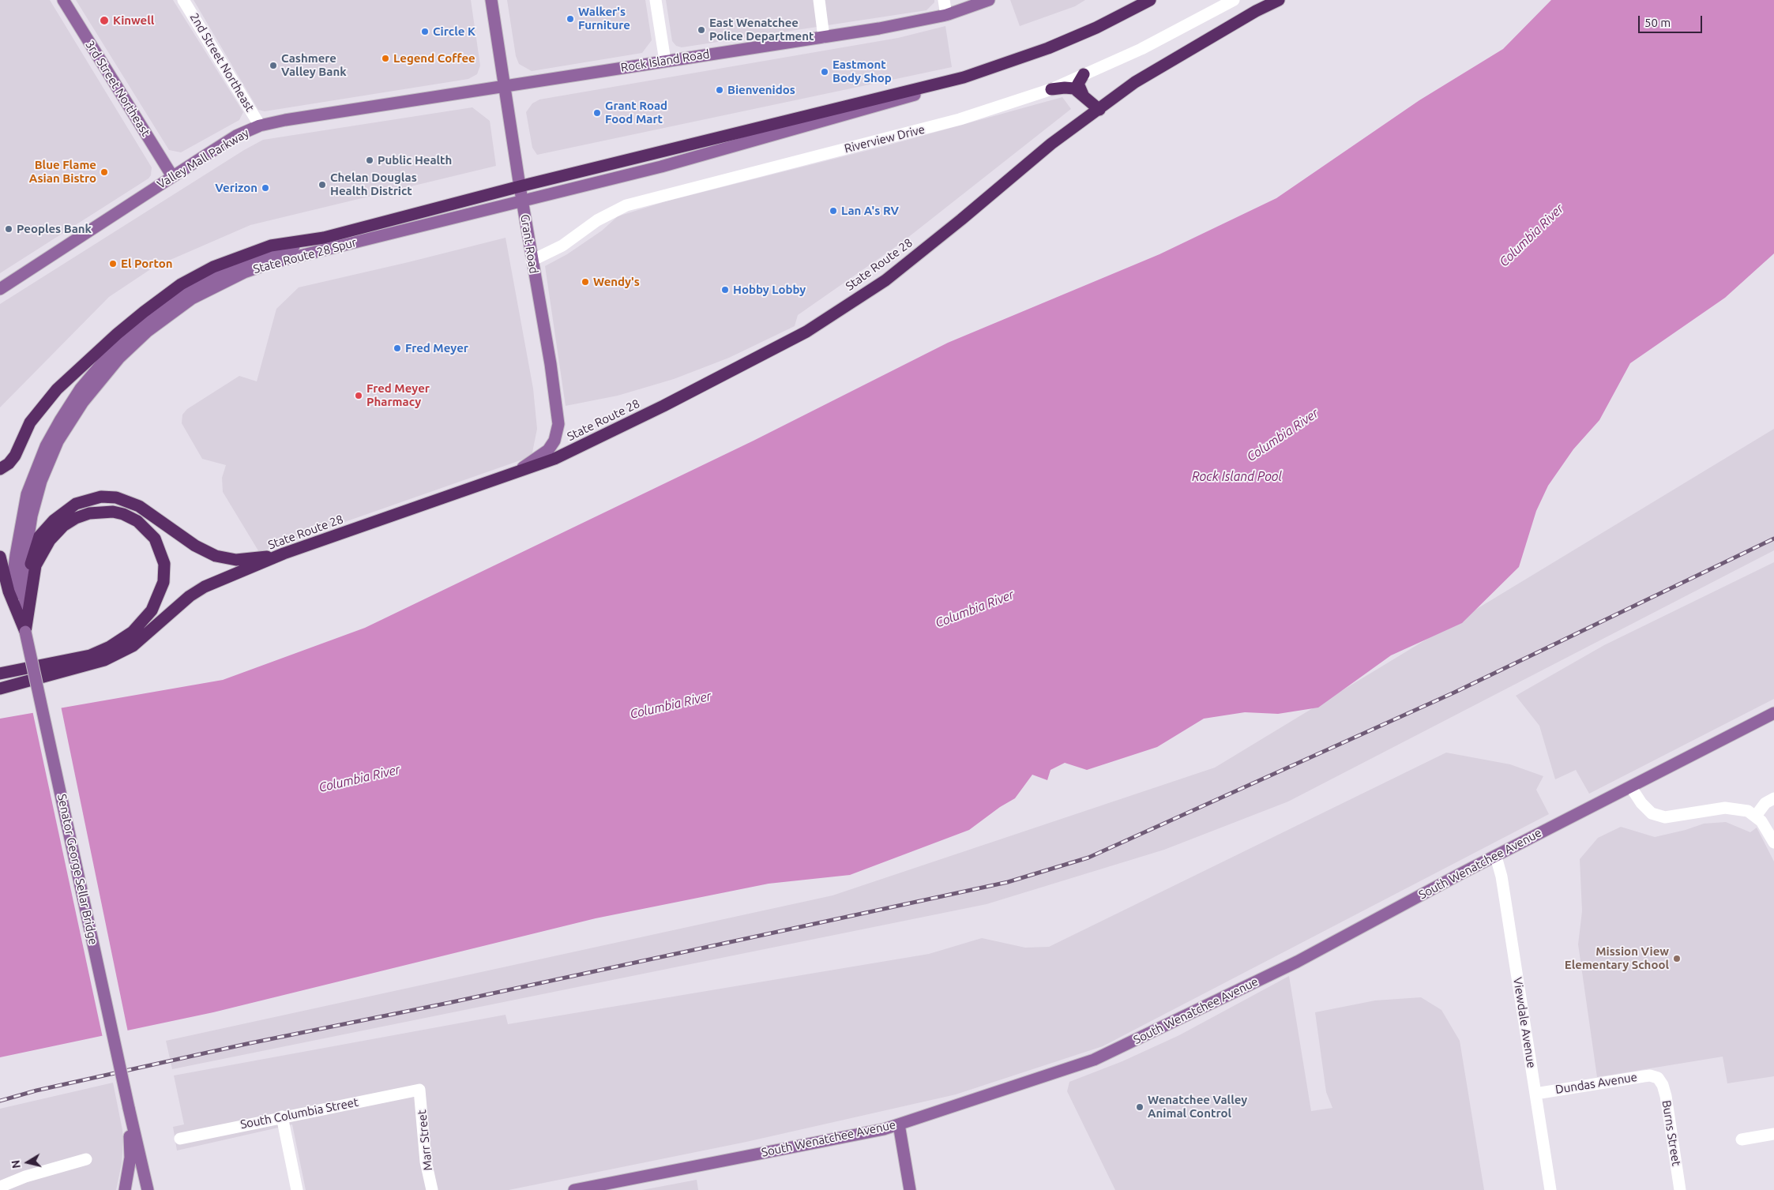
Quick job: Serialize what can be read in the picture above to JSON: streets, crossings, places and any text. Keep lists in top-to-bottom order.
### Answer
{
  "streets": {
    "highway": ["State Route 28"],
    "main road": [
      "Rock Island Road",
      "3rd Street Northeast",
      "Valley Mall Parkway",
      "Grant Road",
      "State Route 28 Spur",
      "South Wenatchee Avenue",
      "Senator George Sellar Bridge"
    ],
    "street": [
      "2nd Street Northeast",
      "Riverview Drive",
      "Viewdale Avenue",
      "Dundas Avenue",
      "South Columbia Street",
      "Burns Street",
      "Marr Street"
    ]
  },
  "crossings": [
    ["Rock Island Road", "Valley Mall Parkway"],
    ["Rock Island Road", "Grant Road"],
    ["2nd Street Northeast", "Valley Mall Parkway"],
    ["3rd Street Northeast", "Valley Mall Parkway"],
    ["Riverview Drive", "Grant Road"],
    ["Valley Mall Parkway", "Grant Road"],
    ["Grant Road", "State Route 28 Spur"],
    ["Grant Road", "State Route 28"],
    ["State Route 28 Spur", "Senator George Sellar Bridge"],
    ["South Wenatchee Avenue", "Viewdale Avenue"],
    ["Viewdale Avenue", "Dundas Avenue"],
    ["Dundas Avenue", "Burns Street"],
    ["South Columbia Street", "Marr Street"]
  ],
  "water": ["Columbia River", "Rock Island Pool"],
  "places": [
    "Walker's Furniture",
    "Kinwell",
    "East Wenatchee Police Department",
    "Circle K",
    "Legend Coffee",
    "Cashmere Valley Bank",
    "Eastmont Body Shop",
    "Bienvenidos",
    "Grant Road Food Mart",
    "Public Health",
    "Blue Flame Asian Bistro",
    "Chelan Douglas Health District",
    "Verizon",
    "Lan A's RV",
    "Peoples Bank",
    "El Porton",
    "Wendy's",
    "Hobby Lobby",
    "Fred Meyer",
    "Fred Meyer Pharmacy",
    "Mission View Elementary School",
    "Wenatchee Valley Animal Control"
  ],
  "scale_bar": "50 m",
  "north": "left"
}
